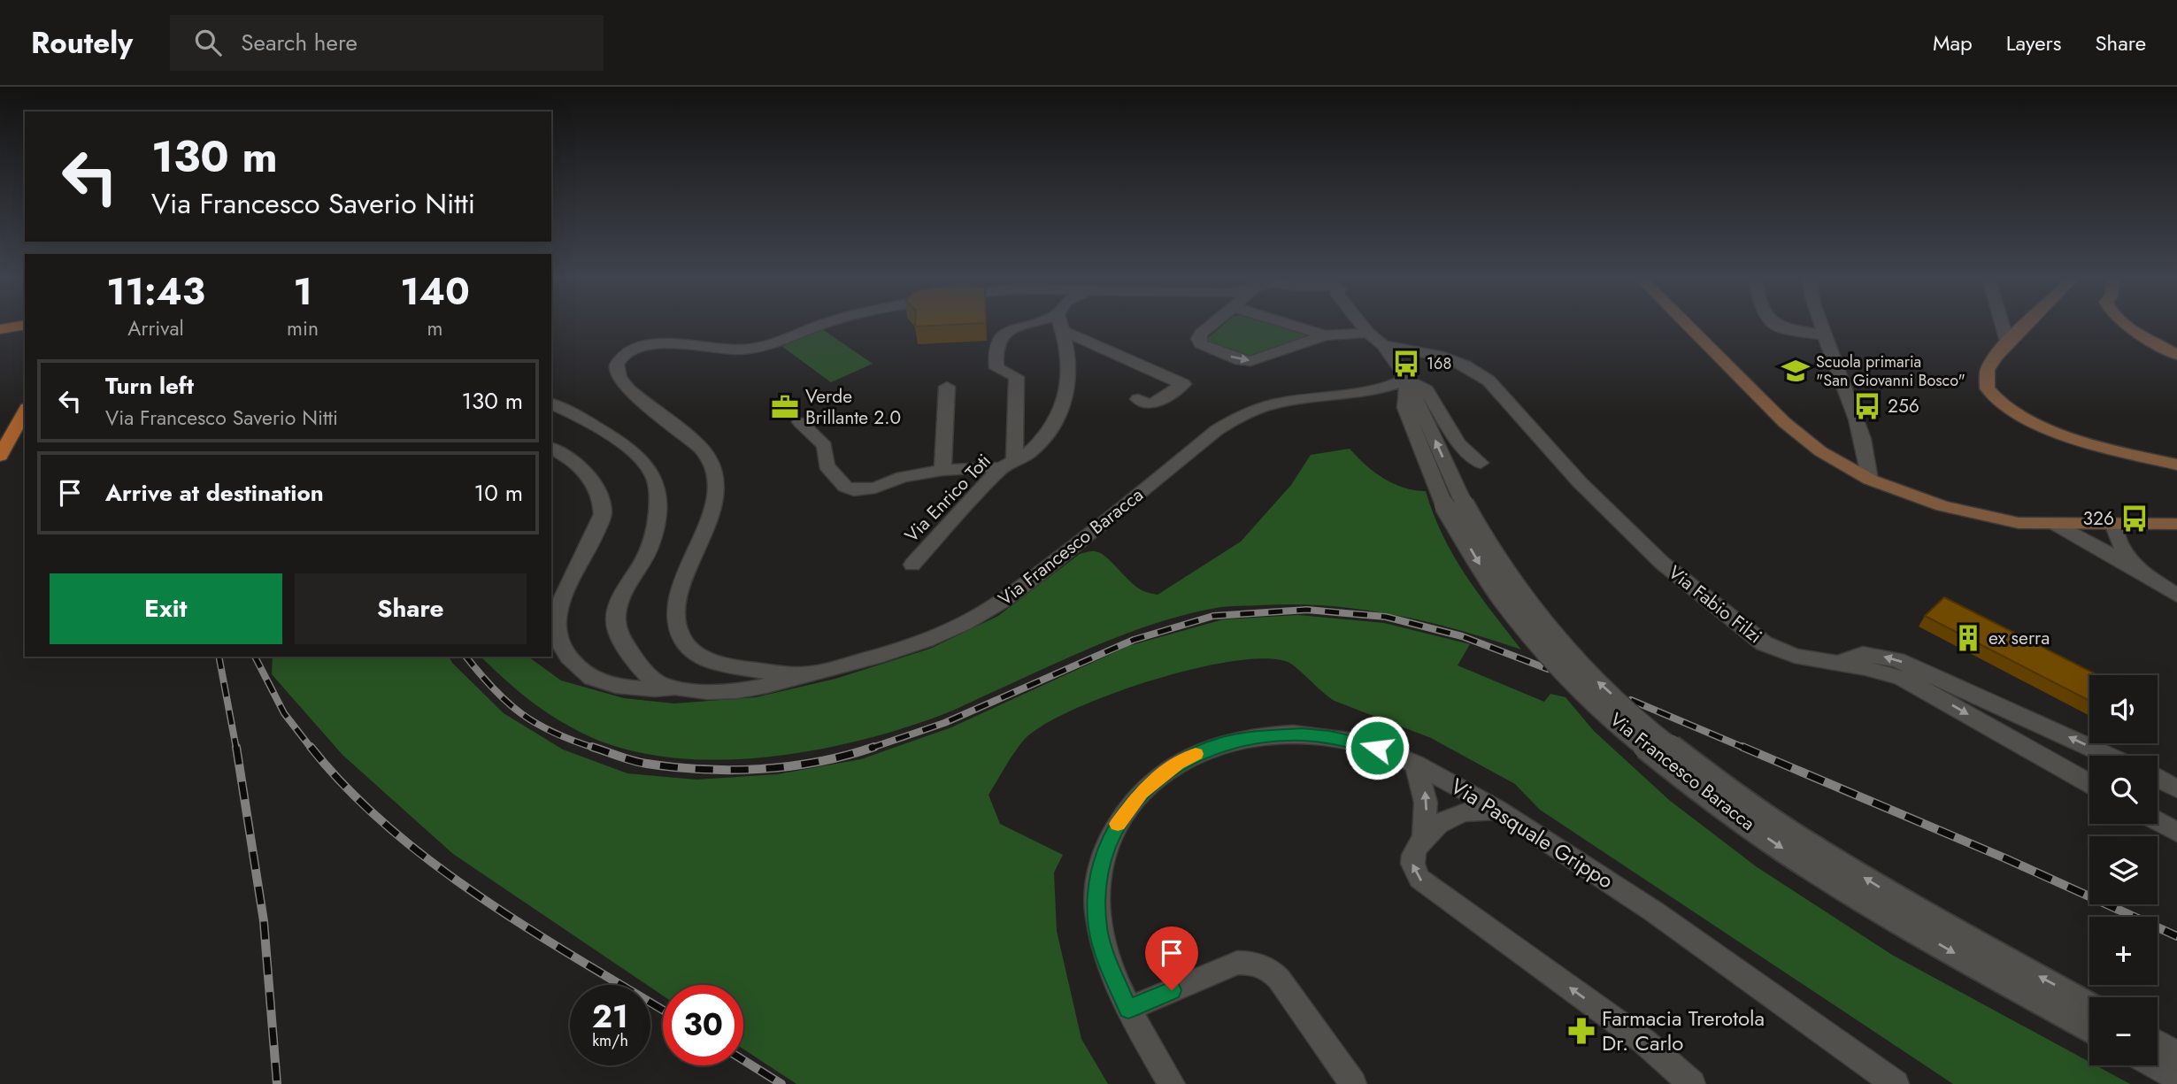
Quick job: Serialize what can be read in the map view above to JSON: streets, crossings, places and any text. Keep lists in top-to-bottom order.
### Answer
{
  "streets": {
    "street": [
      "Via Enrico Toti",
      "Via Francesco Baracca",
      "Via Fabio Filzi",
      "Via Pasquale Grippo"
    ]
  },
  "crossings": [
    ["Via Enrico Toti", "Via Francesco Baracca"]
  ],
  "places": {
    "bus stop": ["168", "256", "326"],
    "school or university": ["Scuola primaria \"San Giovanni Bosco\""],
    "office": ["Verde Brillante 2.0"],
    "building": ["ex serra"],
    "pharmacy": ["Farmacia Trerotola Dr. Carlo"]
  },
  "page": {
    "header": "Routely",
    "search": "Search here",
    "nav": ["Map", "Layers", "Share"],
    "turn": ["130 m", "Via Francesco Saverio Nitti"],
    "eta": [
      "11:43",
      "Arrival",
      "1",
      "min",
      "140",
      "m"
    ],
    "list": [
      {
        "name": "Turn left",
        "note": "Via Francesco Saverio Nitti",
        "value": "130 m"
      },
      {
        "name": "Arrive at destination",
        "value": "10 m"
      }
    ],
    "buttons": ["Exit", "Share"],
    "map_buttons": ["+", "−"],
    "speed": "21 km/h",
    "limit": "30"
  }
}
